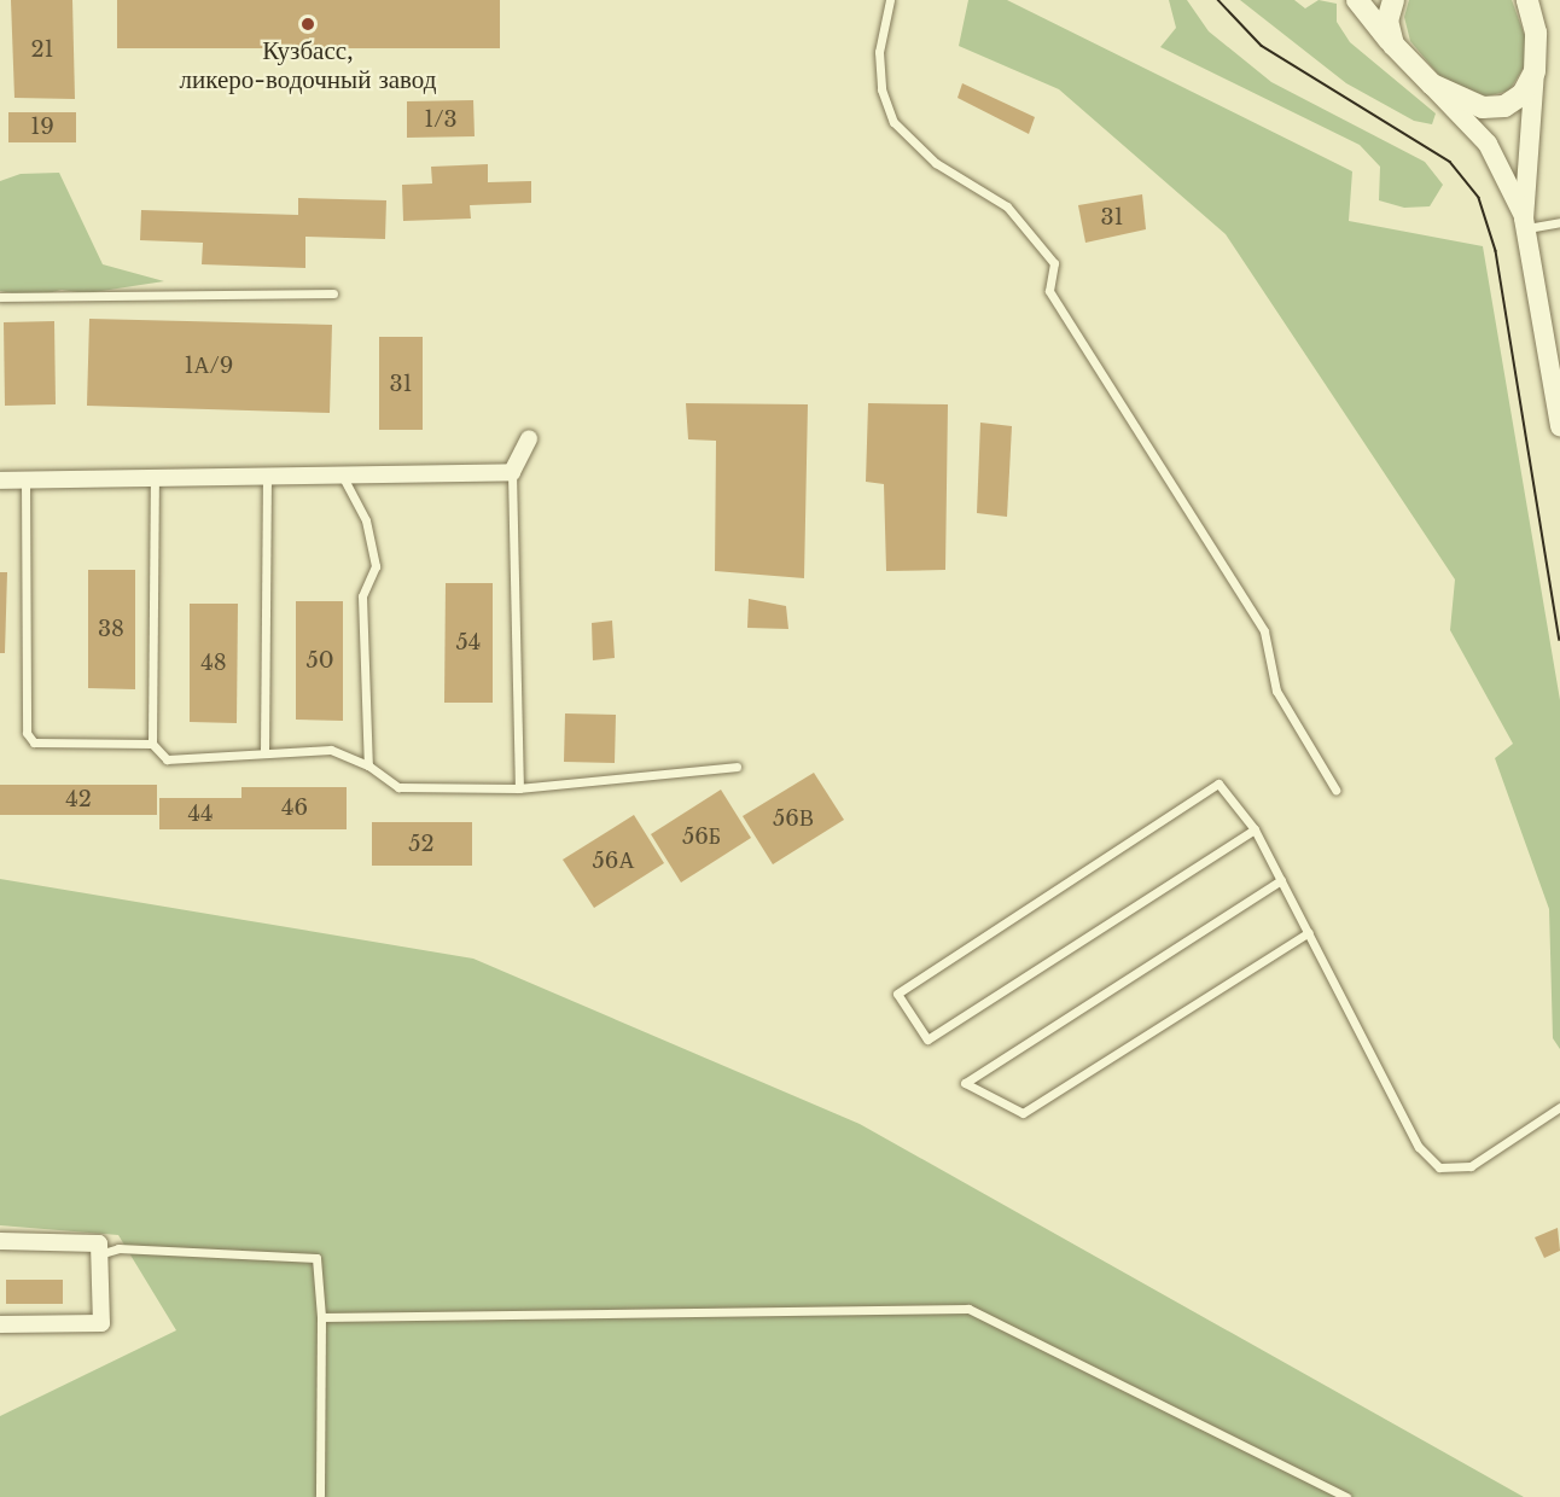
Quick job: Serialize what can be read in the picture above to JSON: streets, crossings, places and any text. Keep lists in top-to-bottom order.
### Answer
{
  "places": ["Кузбасс, ликеро-водочный завод"],
  "house_numbers": [
    "21",
    "1/3",
    "19",
    "31",
    "1А/9",
    "31",
    "38",
    "54",
    "50",
    "48",
    "42",
    "46",
    "44",
    "56В",
    "56Б",
    "52",
    "56А"
  ]
}
